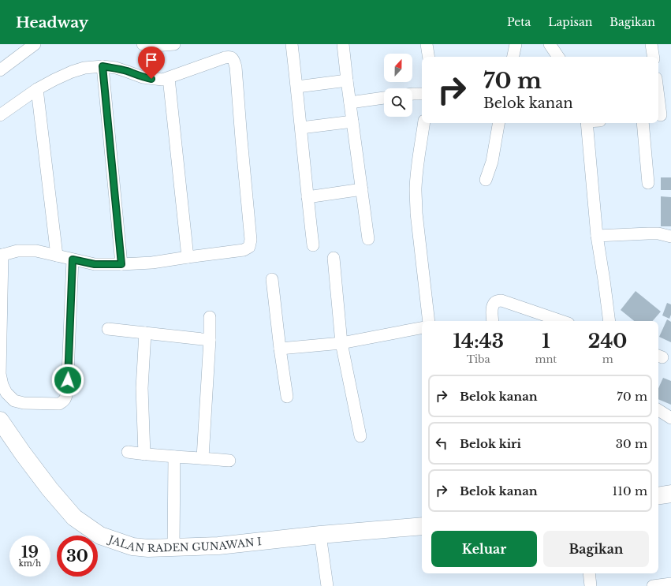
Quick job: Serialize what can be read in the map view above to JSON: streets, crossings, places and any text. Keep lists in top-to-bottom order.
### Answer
{
  "streets": {
    "highway": ["JALAN RADEN GUNAWAN I"]
  },
  "north": "top",
  "page": {
    "header": "Headway",
    "nav": ["Peta", "Lapisan", "Bagikan"],
    "turn": ["70 m", "Belok kanan"],
    "eta": [
      "14:43",
      "Tiba",
      "1",
      "mnt",
      "240",
      "m"
    ],
    "list": [
      {
        "name": "Belok kanan",
        "value": "70 m"
      },
      {
        "name": "Belok kiri",
        "value": "30 m"
      },
      {
        "name": "Belok kanan",
        "value": "110 m"
      }
    ],
    "buttons": ["Keluar", "Bagikan"],
    "speed": "19 km/h",
    "limit": "30"
  }
}
